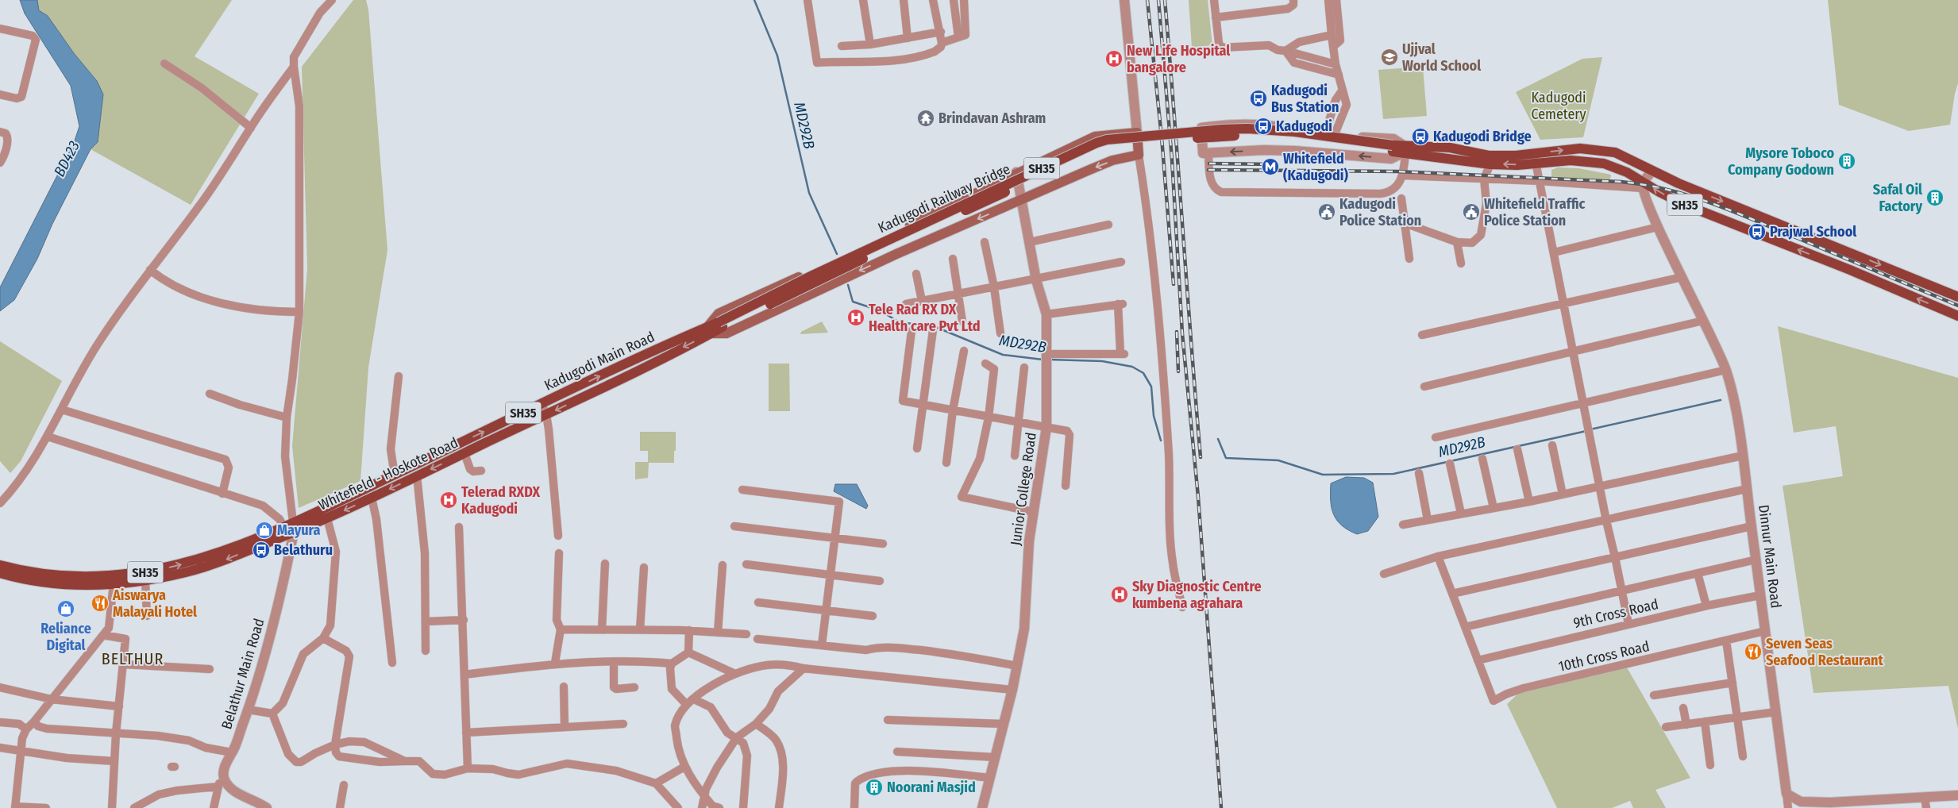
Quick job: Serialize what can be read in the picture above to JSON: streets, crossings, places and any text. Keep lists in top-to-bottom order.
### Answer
{
  "streets": {
    "main road": [
      "SH35",
      "Kadugodi Railway Bridge",
      "Kadugodi Main Road",
      "Whitefield - Hoskote Road"
    ],
    "street": [
      "Junior College Road",
      "Dinnur Main Road",
      "9th Cross Road",
      "10th Cross Road",
      "Belathur Main Road"
    ]
  },
  "crossings": [
    ["SH35", "Kadugodi Railway Bridge"],
    ["SH35", "Dinnur Main Road"],
    ["Kadugodi Railway Bridge", "Kadugodi Main Road"],
    ["Kadugodi Main Road", "Whitefield - Hoskote Road"],
    ["Kadugodi Main Road", "Belathur Main Road"],
    ["Whitefield - Hoskote Road", "Belathur Main Road"],
    ["Dinnur Main Road", "9th Cross Road"],
    ["Dinnur Main Road", "10th Cross Road"],
    ["9th Cross Road", "10th Cross Road"]
  ],
  "one_way": ["Kadugodi Main Road", "Whitefield - Hoskote Road"],
  "districts": ["BELTHUR"],
  "water": ["MD292B", "BD423"],
  "parks": ["Kadugodi Cemetery"],
  "places": {
    "school or university": ["Ujjval World School"],
    "hospital": [
      "New Life Hospital bangalore",
      "Tele Rad RX DX Health care Pvt Ltd",
      "Telerad RXDX Kadugodi",
      "Sky Diagnostic Centre kumbena agrahara"
    ],
    "bus stop": [
      "Kadugodi Bus Station",
      "Kadugodi",
      "Kadugodi Bridge",
      "Prajwal School",
      "Belathuru"
    ],
    "temple": ["Brindavan Ashram"],
    "building": ["Mysore Toboco Company Godown", "Safal Oil Factory", "Noorani Masjid"],
    "metro station": ["Whitefield (Kadugodi)"],
    "public building": ["Kadugodi Police Station", "Whitefield Traffic Police Station"],
    "shop": ["Mayura", "Reliance Digital"],
    "restaurant": ["Aiswarya Malayali Hotel", "Seven Seas Seafood Restaurant"]
  }
}
